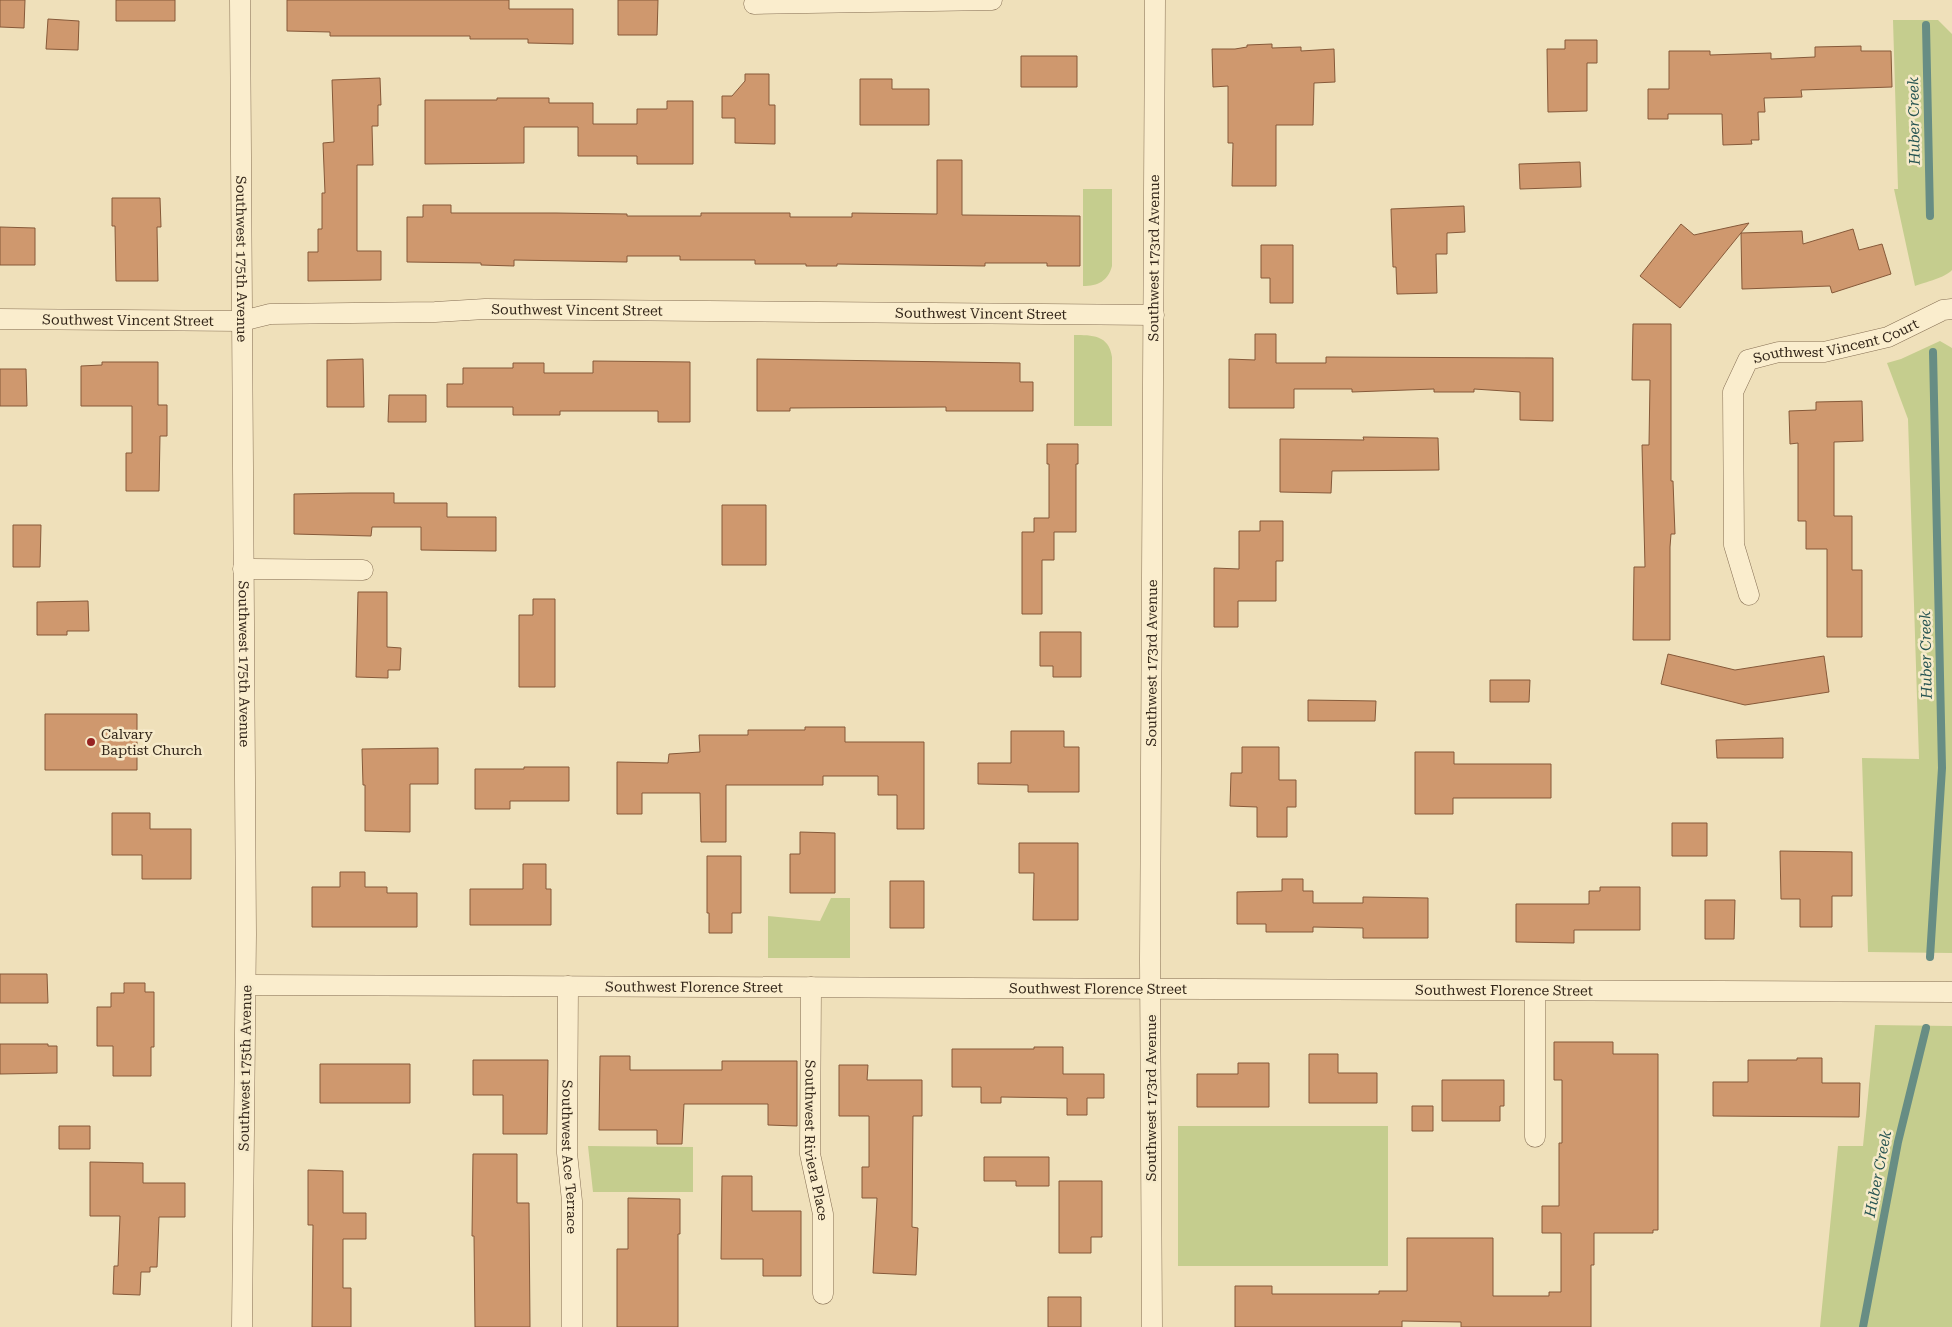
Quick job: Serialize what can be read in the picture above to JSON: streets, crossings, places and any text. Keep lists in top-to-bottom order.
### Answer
{
  "streets": {
    "street": [
      "Southwest 175th Avenue",
      "Southwest 173rd Avenue",
      "Southwest Vincent Street",
      "Southwest Vincent Court",
      "Southwest Florence Street",
      "Southwest Riviera Place",
      "Southwest Ace Terrace"
    ]
  },
  "crossings": [
    ["Southwest 175th Avenue", "Southwest Vincent Street"],
    ["Southwest 175th Avenue", "Southwest Florence Street"],
    ["Southwest 173rd Avenue", "Southwest Vincent Street"],
    ["Southwest 173rd Avenue", "Southwest Florence Street"],
    ["Southwest Florence Street", "Southwest Riviera Place"],
    ["Southwest Florence Street", "Southwest Ace Terrace"]
  ],
  "water": ["Huber Creek"],
  "places": ["Calvary Baptist Church"]
}
